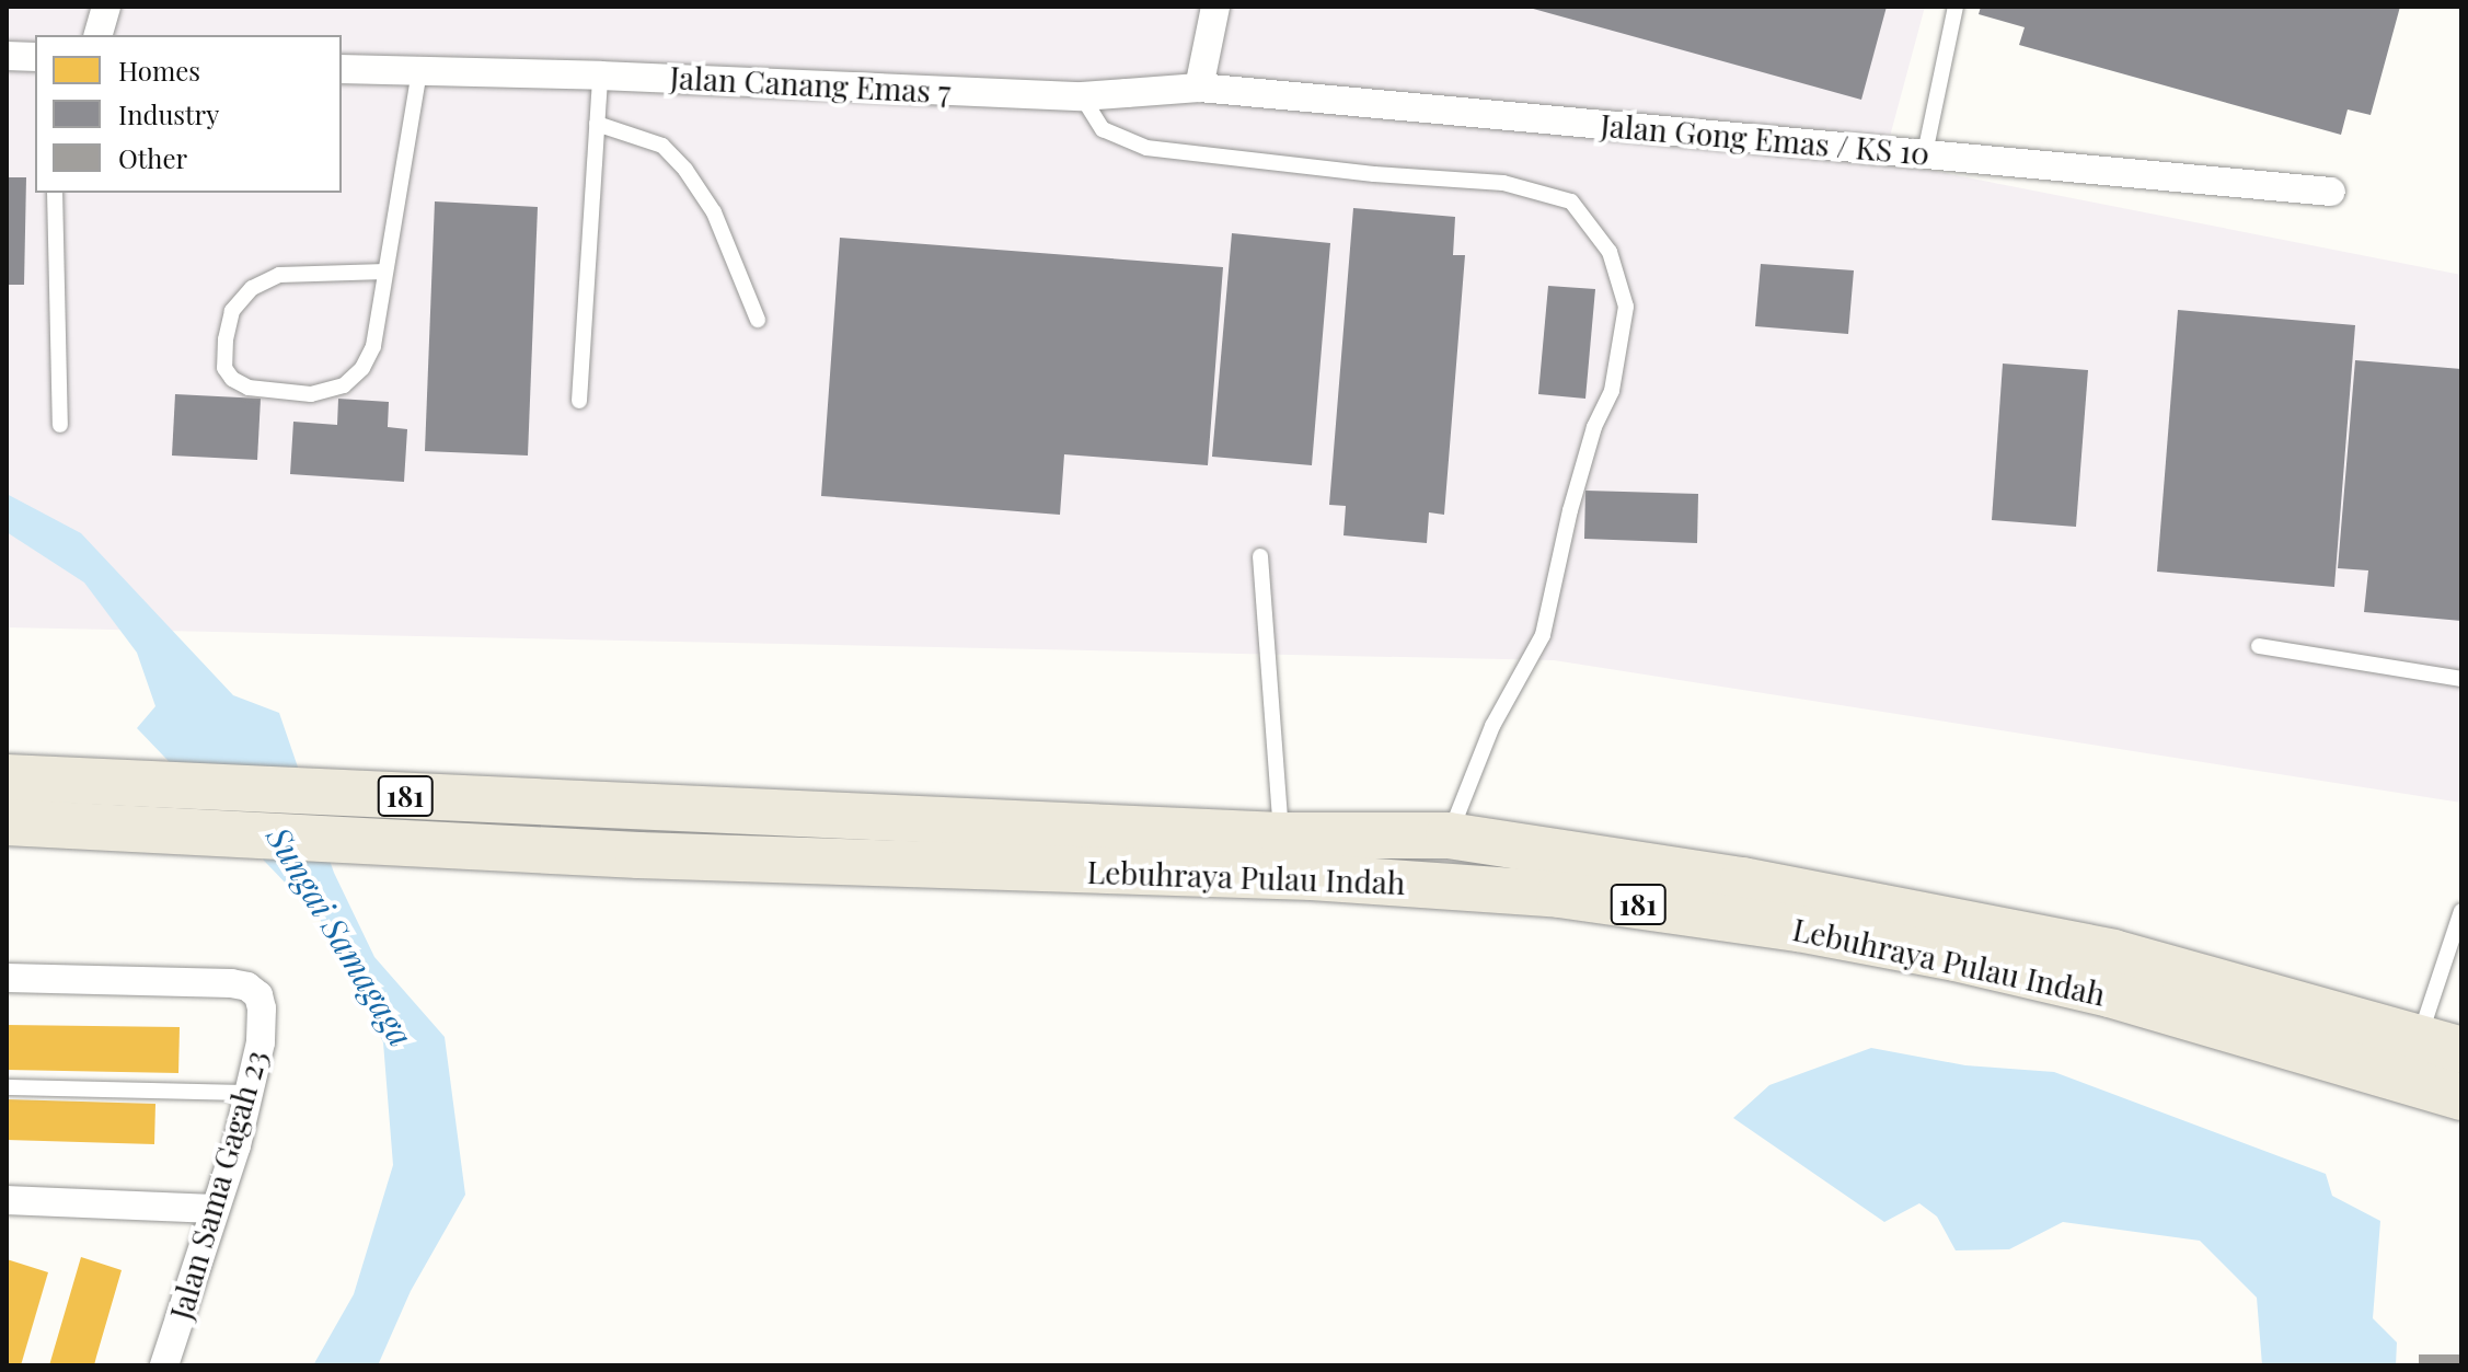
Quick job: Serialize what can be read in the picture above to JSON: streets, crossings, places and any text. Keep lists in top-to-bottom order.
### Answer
{
  "streets": {
    "main road": ["181", "Lebuhraya Pulau Indah"],
    "street": ["Jalan Canang Emas 7", "Jalan Gong Emas / KS 10", "Jalan Sama Gagah 23"]
  },
  "crossings": [
    ["Jalan Canang Emas 7", "Jalan Gong Emas / KS 10"]
  ],
  "water": ["Sungai Samagaga"],
  "legend": ["Homes", "Industry", "Other"]
}
